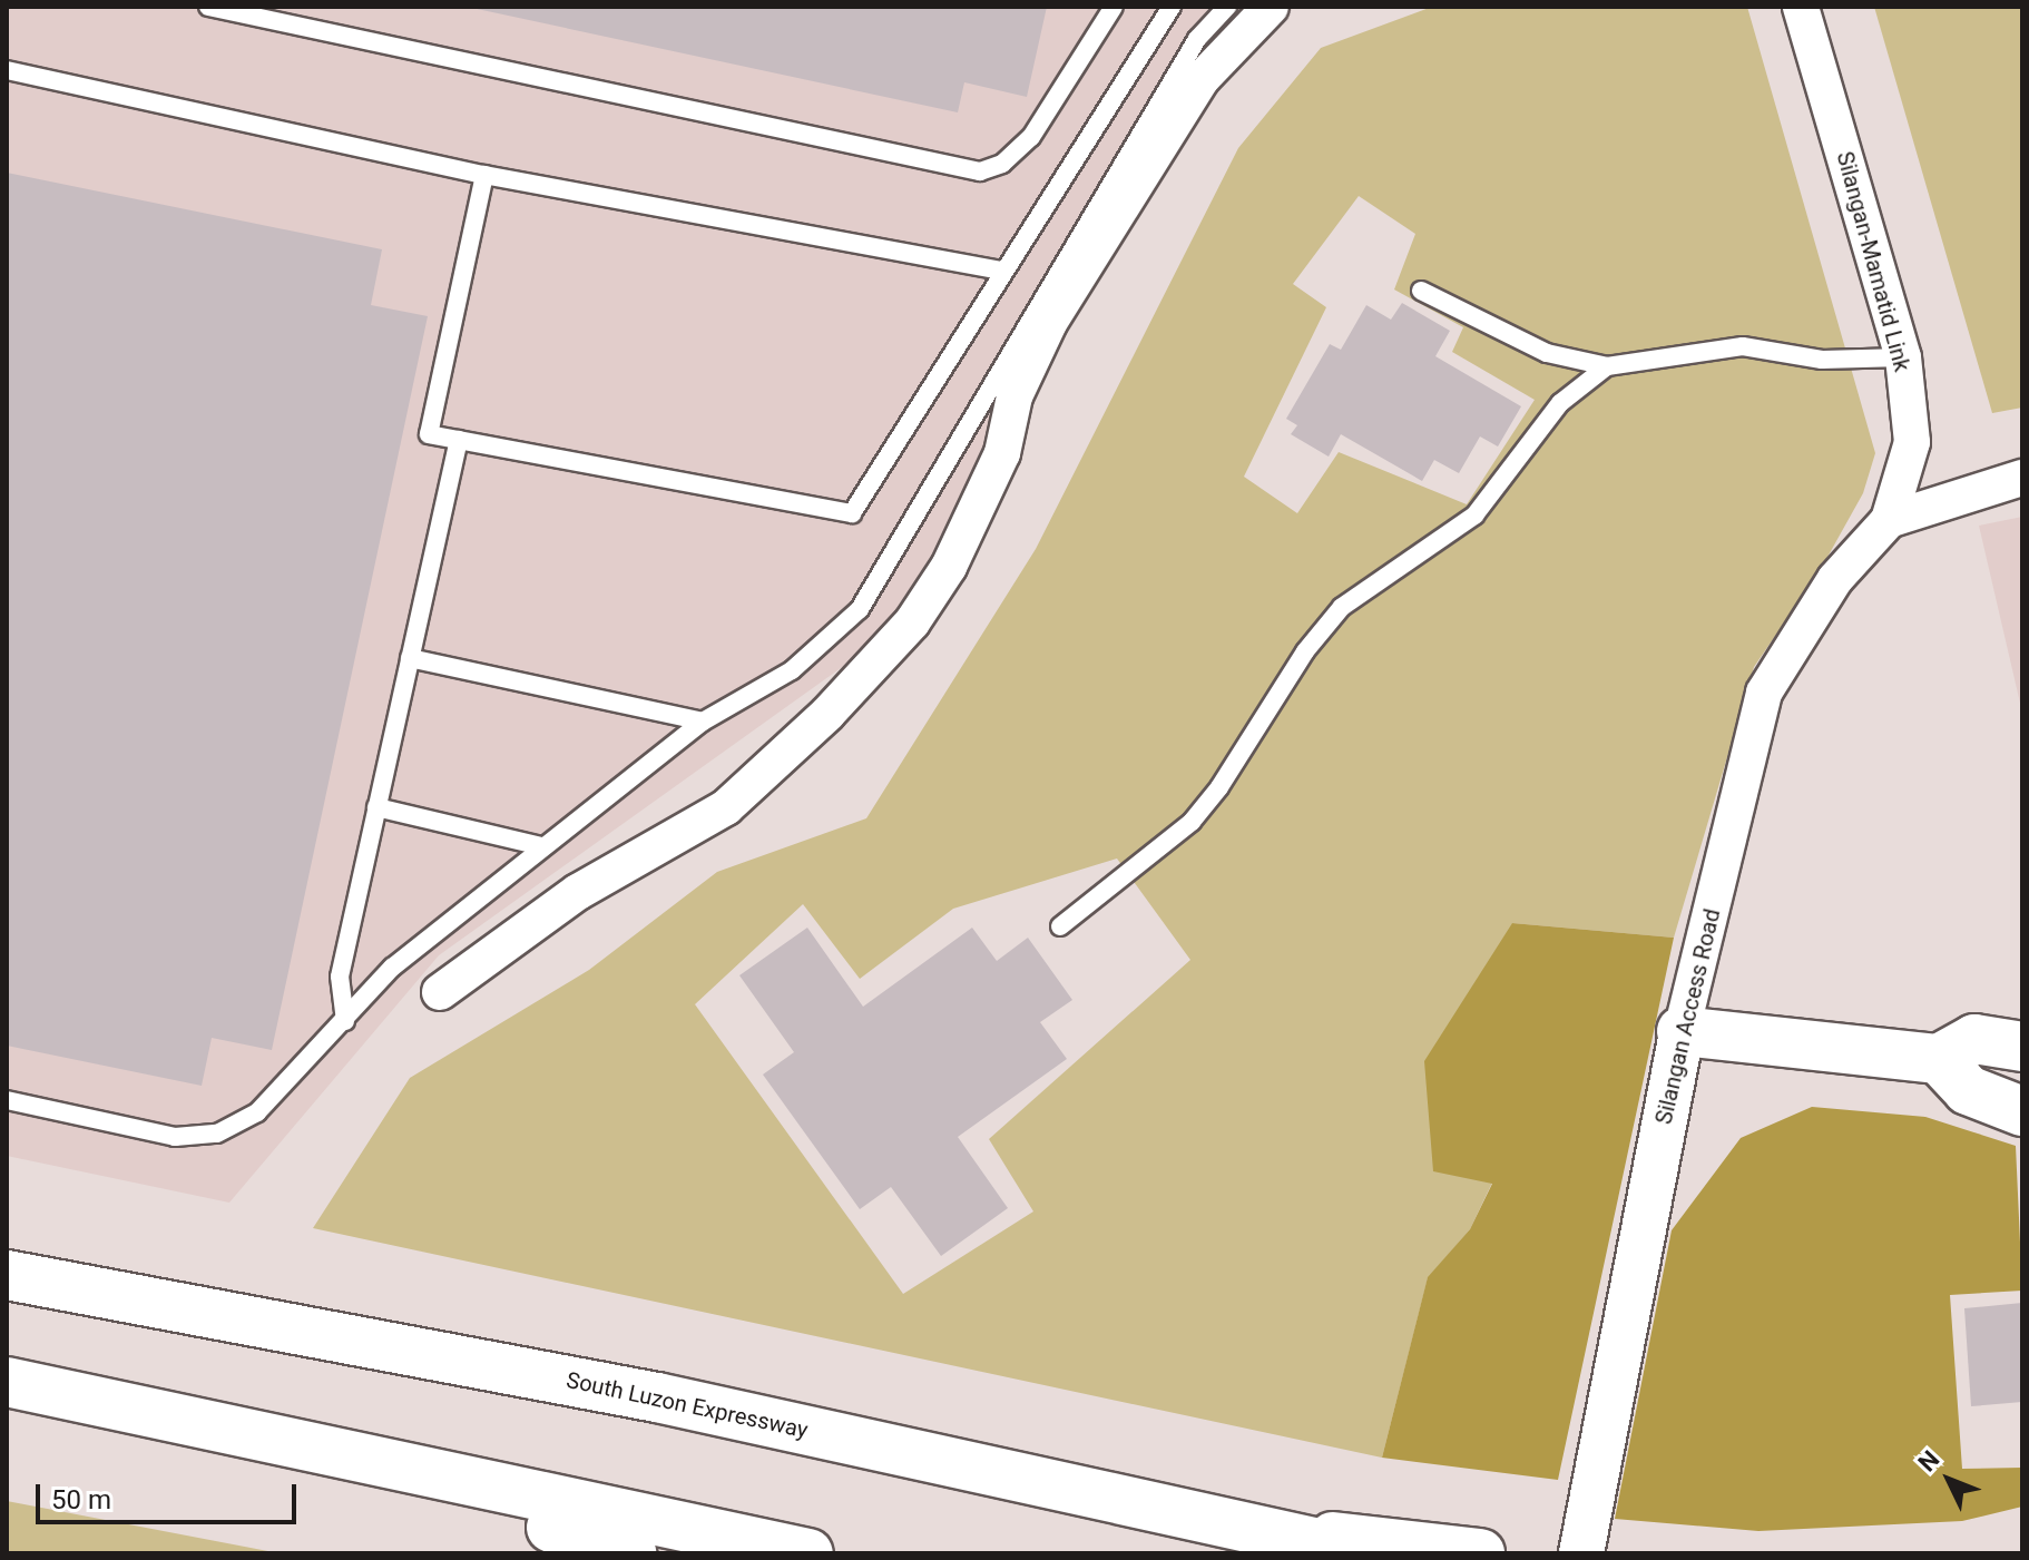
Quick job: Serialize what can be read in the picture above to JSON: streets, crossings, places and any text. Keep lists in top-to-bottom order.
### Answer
{
  "streets": {
    "highway": ["South Luzon Expressway"],
    "street": ["Silangan-Mamatid Link", "Silangan Access Road"]
  },
  "crossings": [
    ["Silangan-Mamatid Link", "Silangan Access Road"]
  ],
  "scale_bar": "50 m",
  "north": "top left"
}
